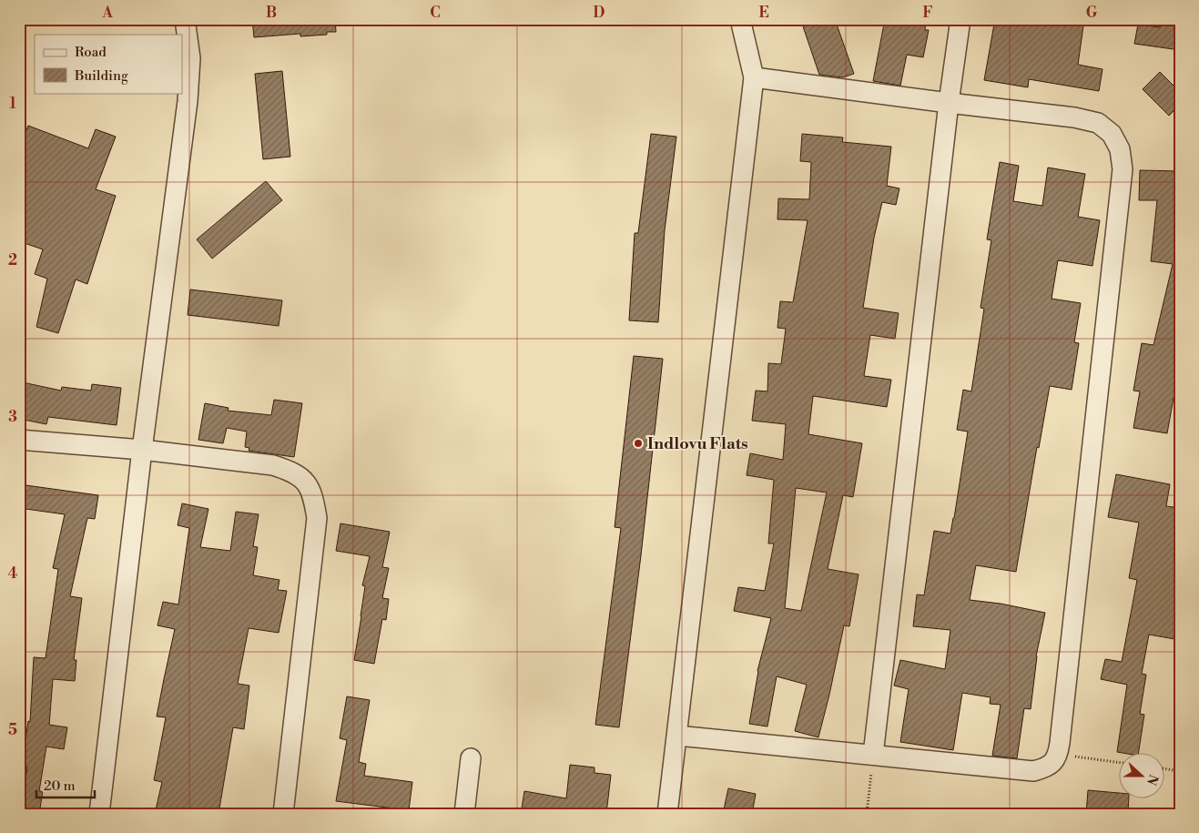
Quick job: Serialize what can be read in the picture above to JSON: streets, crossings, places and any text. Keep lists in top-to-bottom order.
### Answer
{
  "places": ["Indlovu Flats"],
  "legend": ["Road", "Building"],
  "scale_bar": "20 m",
  "north": "right",
  "grid": {
    "columns": [
      "A",
      "B",
      "C",
      "D",
      "E",
      "F",
      "G"
    ],
    "rows": [
      "1",
      "2",
      "3",
      "4",
      "5"
    ]
  }
}
